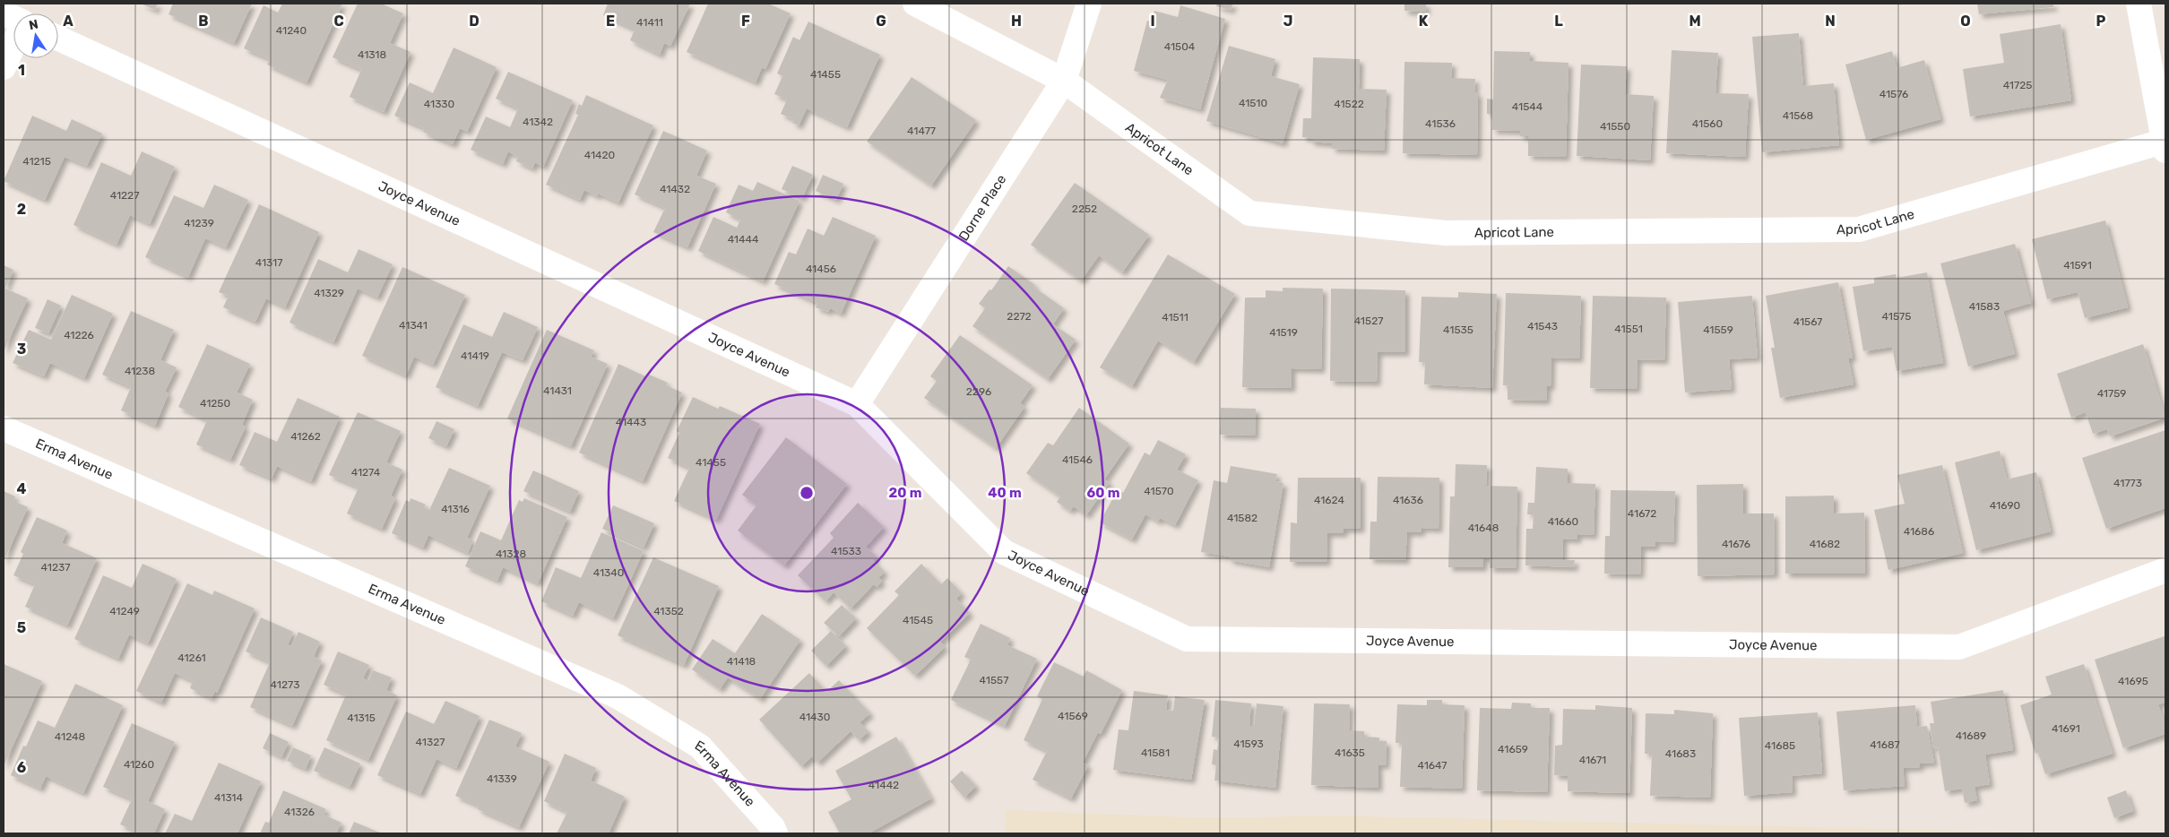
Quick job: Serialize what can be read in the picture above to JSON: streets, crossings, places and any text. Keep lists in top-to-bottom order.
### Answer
{
  "streets": {
    "street": [
      "Apricot Lane",
      "Joyce Avenue",
      "Dorne Place",
      "Erma Avenue"
    ]
  },
  "crossings": [
    ["Apricot Lane", "Dorne Place"],
    ["Joyce Avenue", "Dorne Place"]
  ],
  "house_numbers": [
    "41411",
    "41240",
    "41504",
    "41318",
    "41455",
    "41725",
    "41576",
    "41510",
    "41330",
    "41522",
    "41544",
    "41568",
    "41342",
    "41536",
    "41560",
    "41550",
    "41477",
    "41420",
    "41215",
    "41432",
    "41227",
    "2252",
    "41239",
    "41444",
    "41317",
    "41591",
    "41456",
    "41329",
    "41583",
    "2272",
    "41575",
    "41511",
    "41527",
    "41567",
    "41341",
    "41543",
    "41551",
    "41535",
    "41559",
    "41519",
    "41226",
    "41419",
    "41238",
    "41431",
    "2296",
    "41759",
    "41250",
    "41443",
    "41262",
    "41546",
    "41455",
    "41274",
    "41773",
    "41570",
    "41624",
    "41636",
    "41690",
    "41316",
    "41672",
    "41582",
    "41660",
    "41648",
    "41686",
    "41676",
    "41682",
    "41533",
    "41328",
    "41237",
    "41340",
    "41249",
    "41352",
    "41545",
    "41261",
    "41418",
    "41557",
    "41695",
    "41273",
    "41569",
    "41430",
    "41315",
    "41691",
    "41689",
    "41248",
    "41327",
    "41593",
    "41687",
    "41685",
    "41659",
    "41581",
    "41635",
    "41683",
    "41671",
    "41260",
    "41647",
    "41339",
    "41442",
    "41314",
    "41326"
  ],
  "north": "top",
  "grid": {
    "columns": [
      "A",
      "B",
      "C",
      "D",
      "E",
      "F",
      "G",
      "H",
      "I",
      "J",
      "K",
      "L",
      "M",
      "N",
      "O",
      "P"
    ],
    "rows": [
      "1",
      "2",
      "3",
      "4",
      "5",
      "6"
    ]
  },
  "rings": ["20 m", "40 m", "60 m"]
}
